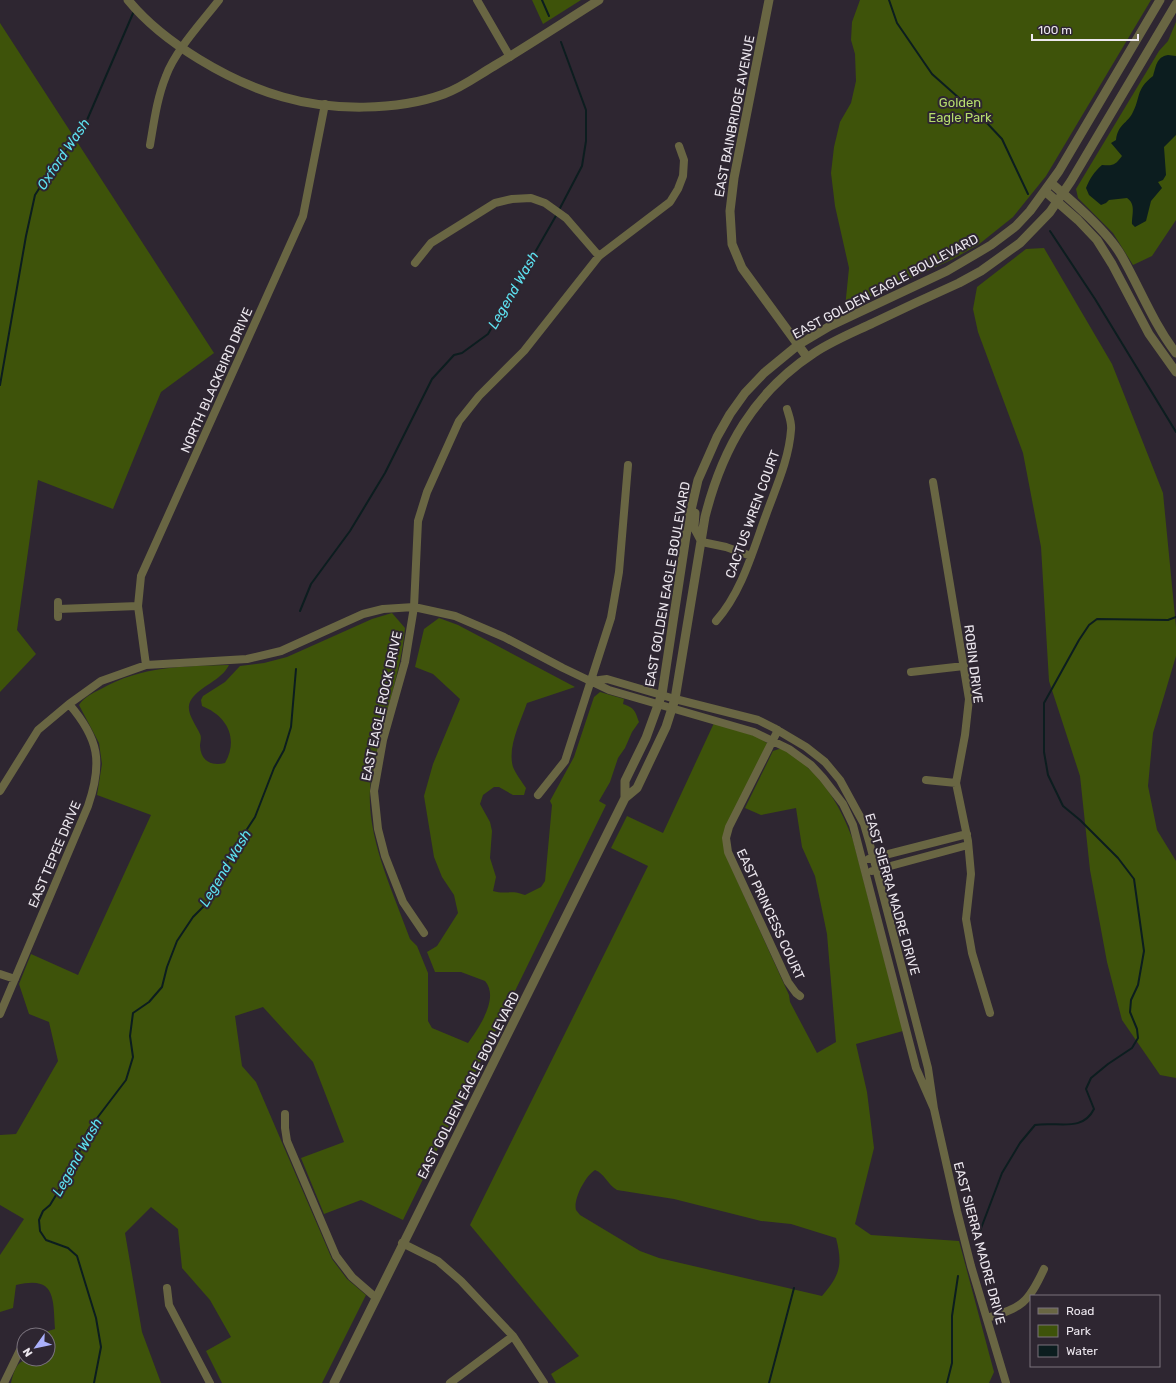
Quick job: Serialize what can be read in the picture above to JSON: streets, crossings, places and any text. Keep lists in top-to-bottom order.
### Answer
{
  "streets": {
    "street": [
      "EAST BAINBRIDGE AVENUE",
      "EAST GOLDEN EAGLE BOULEVARD",
      "NORTH BLACKBIRD DRIVE",
      "CACTUS WREN COURT",
      "ROBIN DRIVE",
      "EAST EAGLE ROCK DRIVE",
      "EAST TEPEE DRIVE",
      "EAST SIERRA MADRE DRIVE",
      "EAST PRINCESS COURT"
    ]
  },
  "crossings": [
    ["EAST BAINBRIDGE AVENUE", "EAST GOLDEN EAGLE BOULEVARD"],
    ["EAST GOLDEN EAGLE BOULEVARD", "EAST SIERRA MADRE DRIVE"],
    ["NORTH BLACKBIRD DRIVE", "EAST SIERRA MADRE DRIVE"],
    ["EAST EAGLE ROCK DRIVE", "EAST SIERRA MADRE DRIVE"],
    ["EAST TEPEE DRIVE", "EAST SIERRA MADRE DRIVE"],
    ["EAST SIERRA MADRE DRIVE", "EAST PRINCESS COURT"]
  ],
  "water": ["Oxford Wash", "Legend Wash"],
  "parks": ["Golden Eagle Park"],
  "legend": ["Road", "Park", "Water"],
  "scale_bar": "100 m",
  "north": "bottom left"
}
